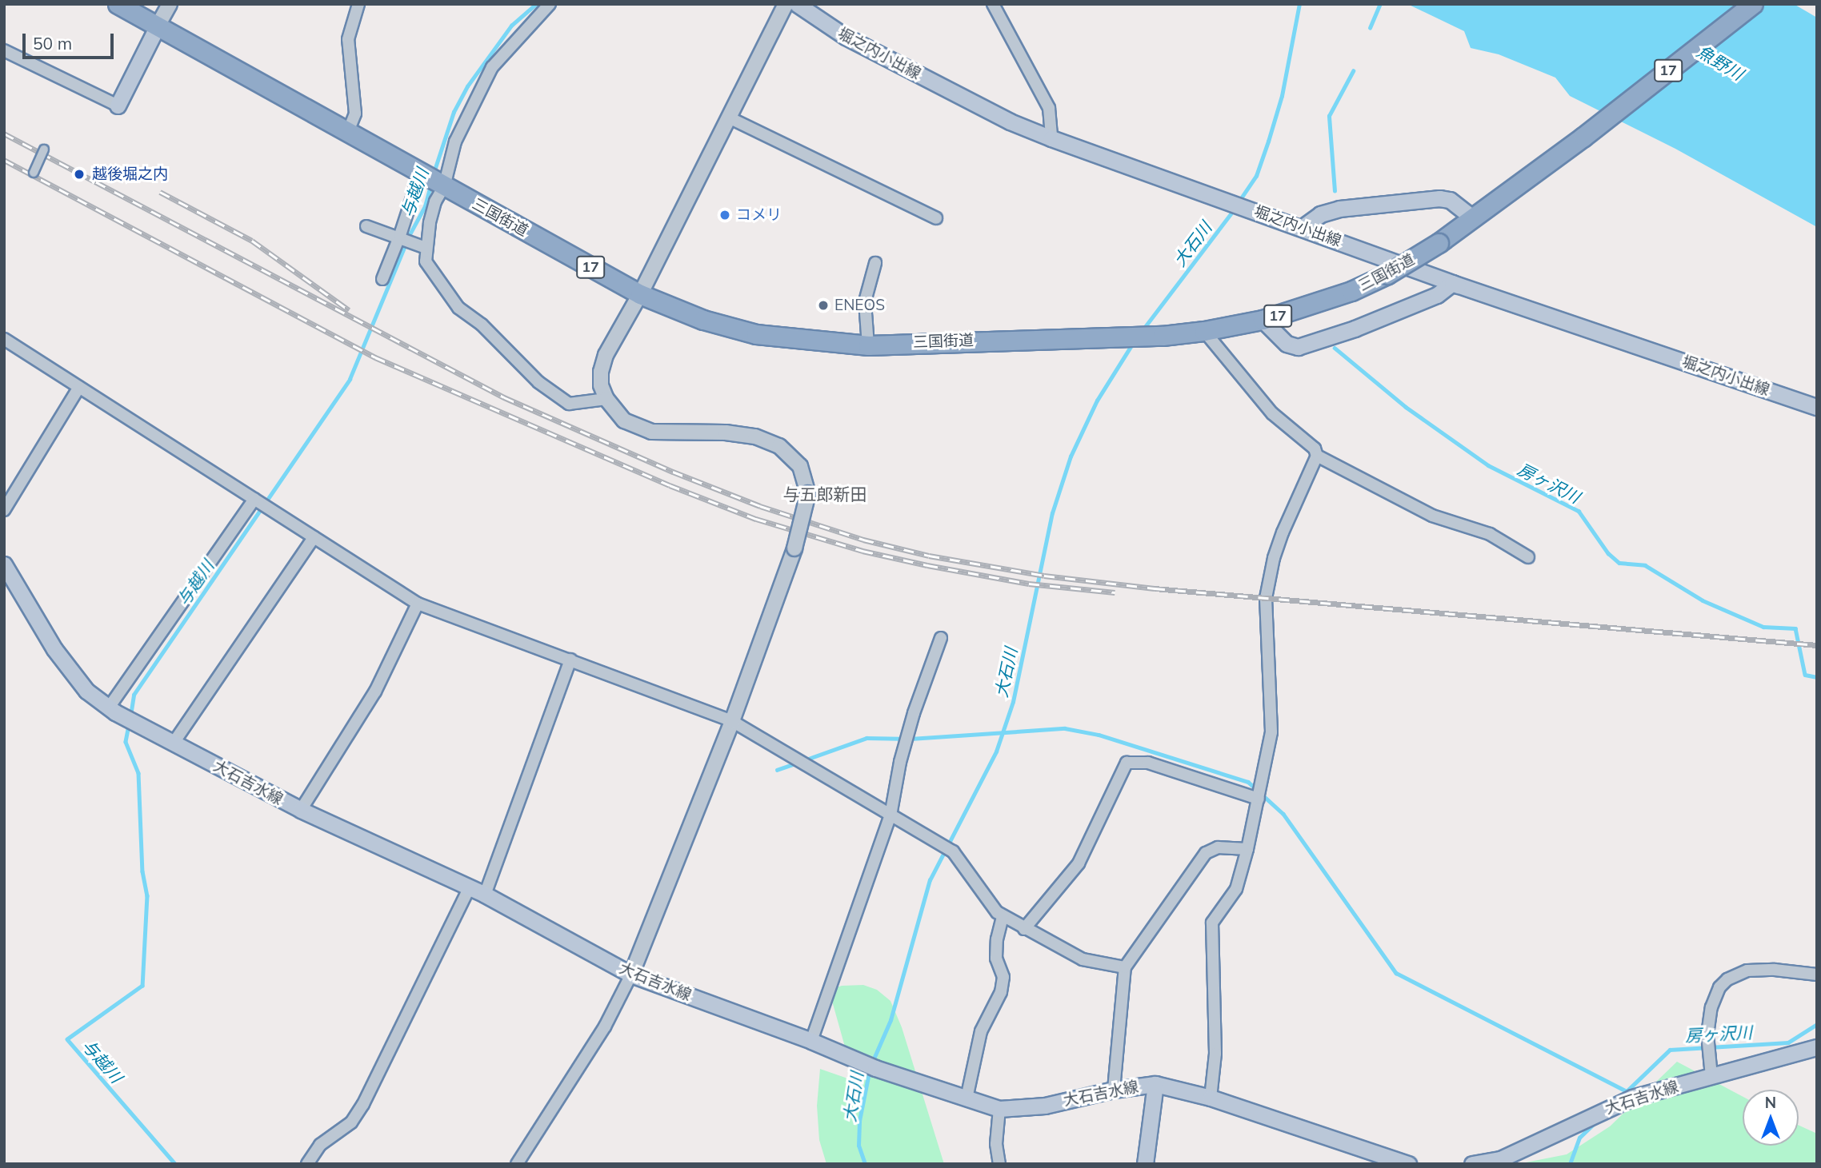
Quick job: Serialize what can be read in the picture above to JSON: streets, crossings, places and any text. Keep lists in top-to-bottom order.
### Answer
{
  "streets": {
    "highway": ["17", "三国街道"],
    "main road": ["堀之内小出線", "大石吉水線"]
  },
  "districts": ["与五郎新田"],
  "water": [
    "魚野川",
    "与越川",
    "大石川",
    "房ヶ沢川"
  ],
  "places": ["越後堀之内", "コメリ", "ENEOS"],
  "scale_bar": "50 m",
  "north": "top"
}
